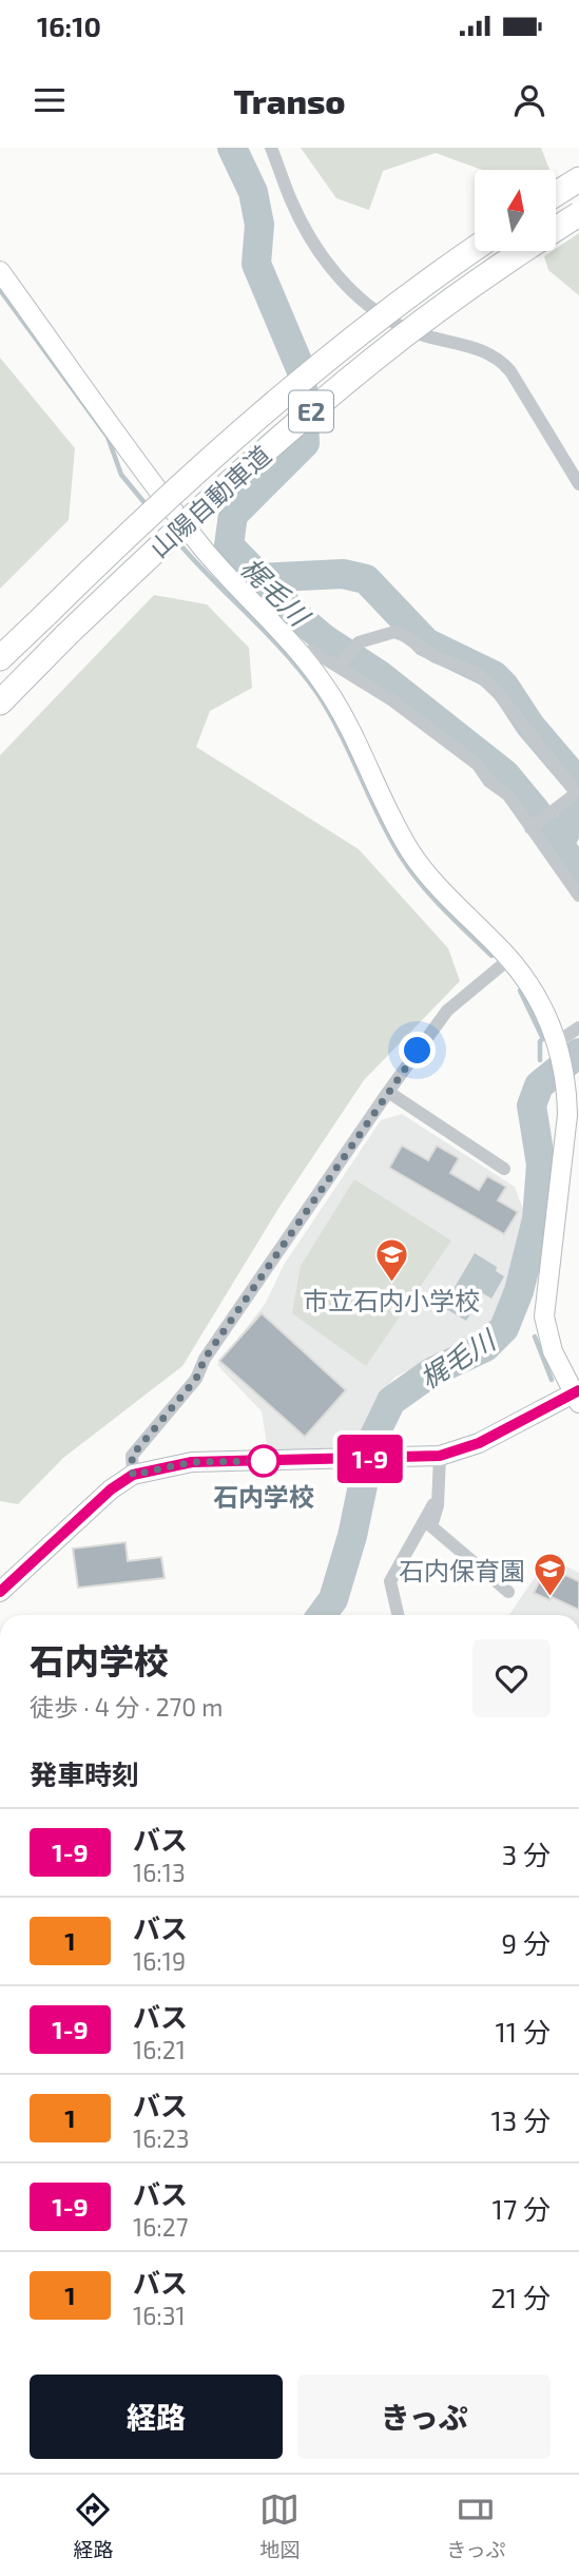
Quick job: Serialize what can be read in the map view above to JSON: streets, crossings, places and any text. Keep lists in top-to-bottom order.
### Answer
{
  "streets": {
    "highway": ["E2", "山陽自動車道"]
  },
  "water": ["梶毛川"],
  "places": {
    "school or university": ["市立石内小学校", "石内保育園"],
    "other": ["石内学校"]
  },
  "lines": ["bus line 1-9"],
  "north": "top",
  "page": {
    "status": "16:10",
    "header": "Transo",
    "on_map": "1-9",
    "heading": [
      ["石内学校", "徒歩 · 4 分 · 270 m"],
      "発車時刻"
    ],
    "list": [
      {
        "mark": "1-9",
        "name": "バス",
        "note": "16:13",
        "value": "3 分"
      },
      {
        "mark": "1",
        "name": "バス",
        "note": "16:19",
        "value": "9 分"
      },
      {
        "mark": "1-9",
        "name": "バス",
        "note": "16:21",
        "value": "11 分"
      },
      {
        "mark": "1",
        "name": "バス",
        "note": "16:23",
        "value": "13 分"
      },
      {
        "mark": "1-9",
        "name": "バス",
        "note": "16:27",
        "value": "17 分"
      },
      {
        "mark": "1",
        "name": "バス",
        "note": "16:31",
        "value": "21 分"
      }
    ],
    "buttons": ["経路", "きっぷ"],
    "tabs": ["経路", "地図", "きっぷ"]
  }
}
